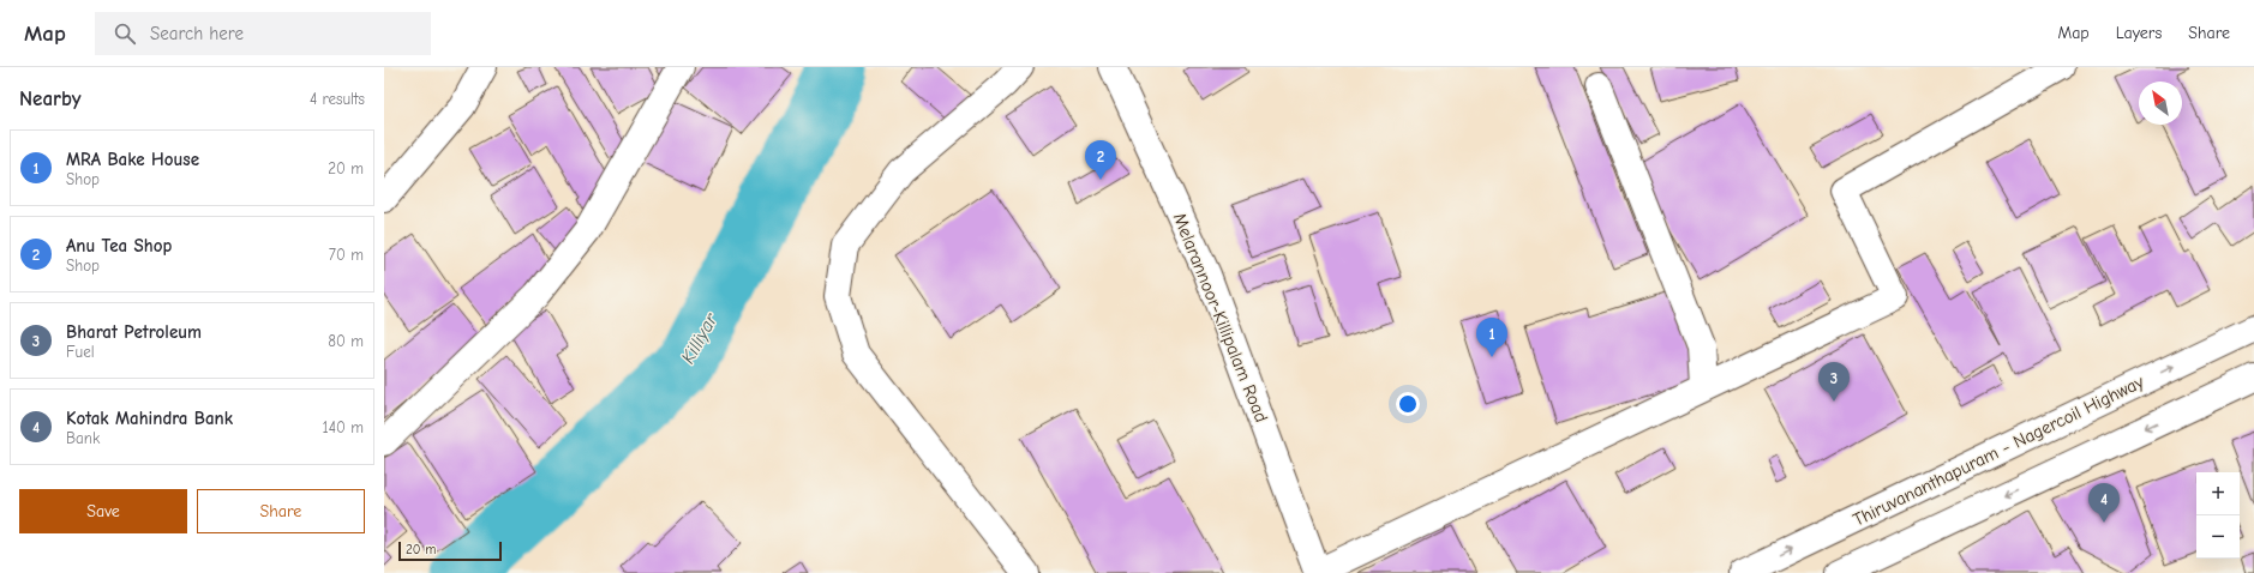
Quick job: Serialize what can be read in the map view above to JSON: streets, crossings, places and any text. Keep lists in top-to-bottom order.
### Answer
{
  "streets": {
    "street": ["Melarannoor-Killipalam Road", "Thiruvananthapuram - Nagercoil Highway"]
  },
  "water": ["Killiyar"],
  "scale_bar": "20 m",
  "north": "top left",
  "page": {
    "header": "Map",
    "search": "Search here",
    "nav": ["Map", "Layers", "Share"],
    "heading": ["Nearby", "4 results"],
    "list": [
      {
        "mark": "1",
        "name": "MRA Bake House",
        "note": "Shop",
        "value": "20 m"
      },
      {
        "mark": "2",
        "name": "Anu Tea Shop",
        "note": "Shop",
        "value": "70 m"
      },
      {
        "mark": "3",
        "name": "Bharat Petroleum",
        "note": "Fuel",
        "value": "80 m"
      },
      {
        "mark": "4",
        "name": "Kotak Mahindra Bank",
        "note": "Bank",
        "value": "140 m"
      }
    ],
    "pins": [
      "2",
      "1",
      "3",
      "4"
    ],
    "map_buttons": ["+", "−"],
    "buttons": ["Save", "Share"],
    "scale": "20 m"
  }
}
